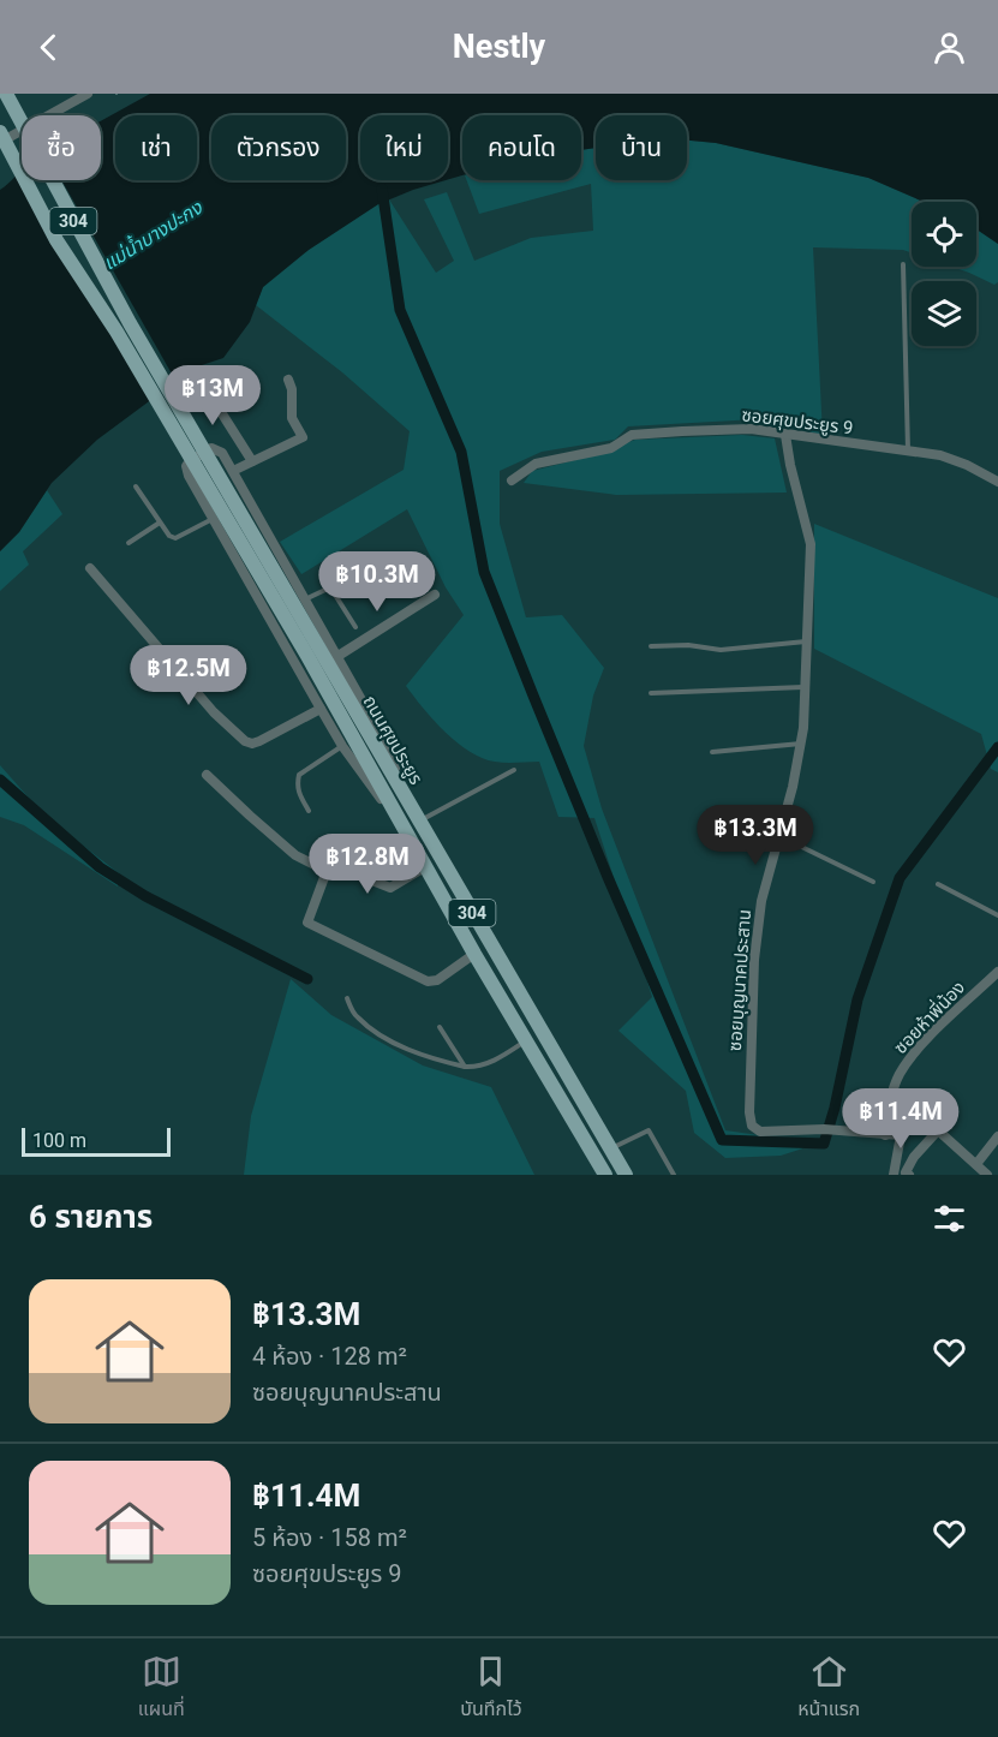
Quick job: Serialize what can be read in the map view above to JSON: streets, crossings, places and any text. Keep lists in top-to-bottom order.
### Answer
{
  "streets": {
    "main road": ["304", "ถนนศุขประยูร"],
    "street": ["ซอยศุขประยูร 9", "ซอยบุญนาคประสาน", "ซอยห้าพี่น้อง"]
  },
  "crossings": [
    ["ซอยศุขประยูร 9", "ซอยบุญนาคประสาน"],
    ["ซอยบุญนาคประสาน", "ซอยห้าพี่น้อง"]
  ],
  "water": ["แม่น้ำบางปะกง"],
  "scale_bar": "100 m",
  "page": {
    "header": "Nestly",
    "chip": [
      "ซื้อ",
      "เช่า",
      "ตัวกรอง",
      "ใหม่",
      "คอนโด",
      "บ้าน"
    ],
    "price": [
      "฿13M",
      "฿10.3M",
      "฿12.5M",
      "฿13.3M",
      "฿12.8M",
      "฿11.4M"
    ],
    "scale": "100 m",
    "heading": "6 รายการ",
    "list": [
      {
        "name": "฿13.3M",
        "note": "4 ห้อง · 128 m² · ซอยบุญนาคประสาน"
      },
      {
        "name": "฿11.4M",
        "note": "5 ห้อง · 158 m² · ซอยศุขประยูร 9"
      }
    ],
    "tabs": ["แผนที่", "บันทึกไว้", "หน้าแรก"]
  }
}
